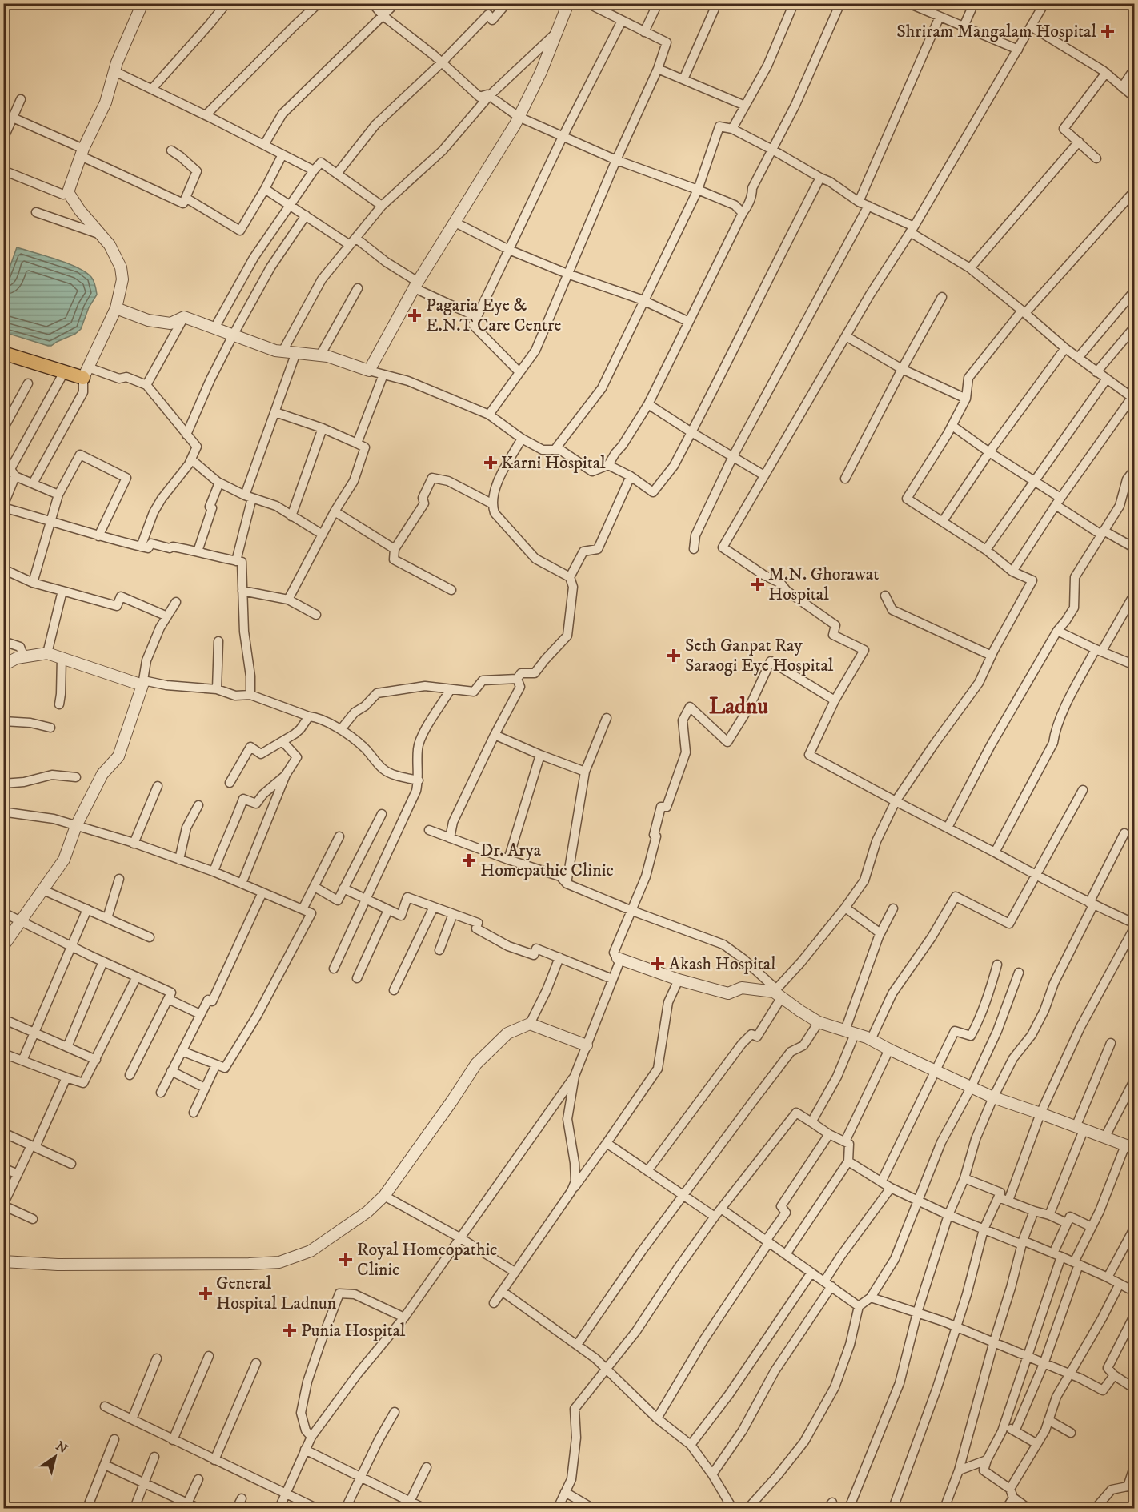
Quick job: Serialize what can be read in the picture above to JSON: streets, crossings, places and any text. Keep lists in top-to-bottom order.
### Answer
{
  "districts": ["Ladnu"],
  "places": {
    "health": [
      "Shriram Mangalam Hospital",
      "Pagaria Eye & E.N.T Care Centre",
      "Karni Hospital",
      "M.N. Ghorawat Hospital",
      "Seth Ganpat Ray Saraogi Eye Hospital",
      "Dr. Arya Homepathic Clinic",
      "Akash Hospital",
      "Royal Homeopathic Clinic",
      "General Hospital Ladnun",
      "Punia Hospital"
    ]
  },
  "north": "top right"
}
